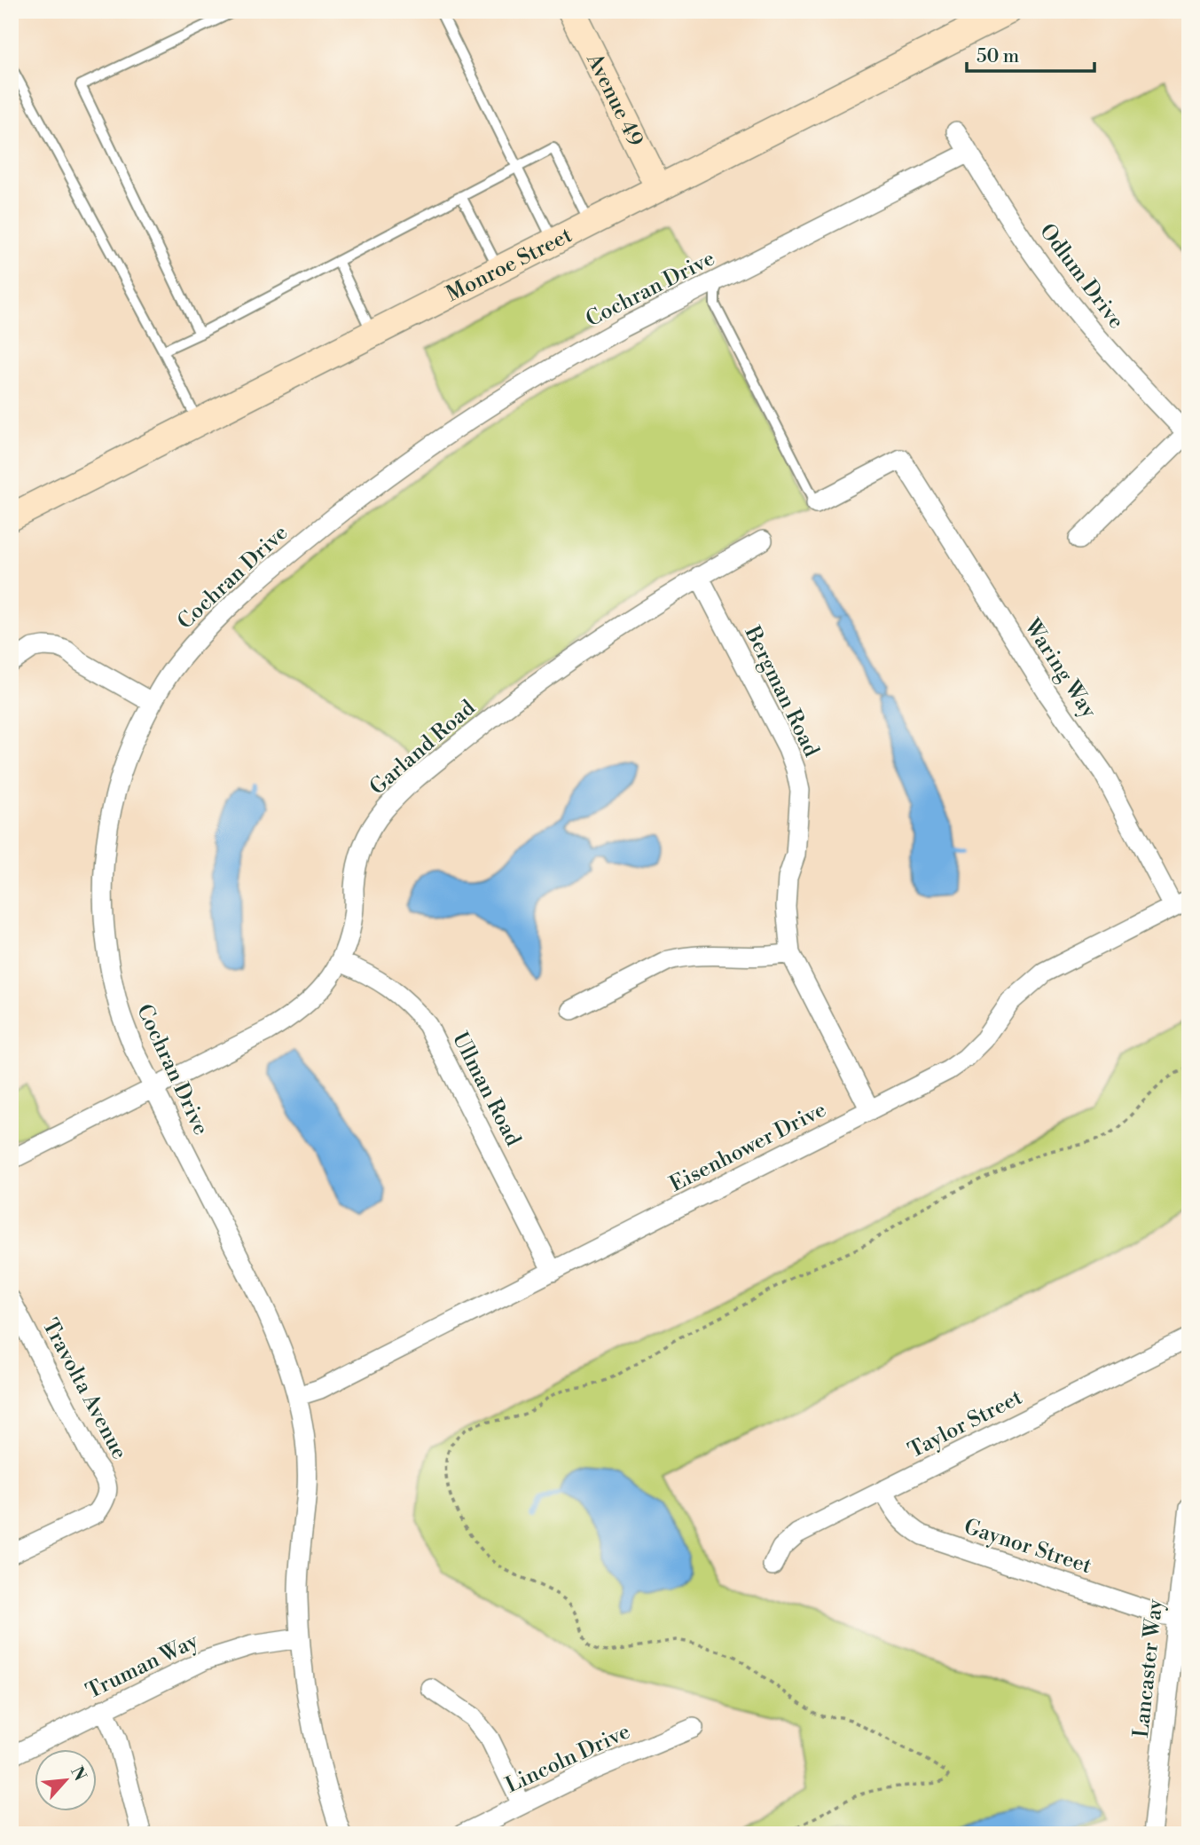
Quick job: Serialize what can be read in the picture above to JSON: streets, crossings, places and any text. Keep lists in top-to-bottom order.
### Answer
{
  "streets": {
    "main road": ["Avenue 49", "Monroe Street"],
    "street": [
      "Odlum Drive",
      "Cochran Drive",
      "Waring Way",
      "Bergman Road",
      "Garland Road",
      "Ullman Road",
      "Eisenhower Drive",
      "Travolta Avenue",
      "Taylor Street",
      "Gaynor Street",
      "Truman Way",
      "Lancaster Way",
      "Lincoln Drive"
    ]
  },
  "crossings": [
    ["Avenue 49", "Monroe Street"],
    ["Odlum Drive", "Cochran Drive"],
    ["Cochran Drive", "Garland Road"],
    ["Cochran Drive", "Eisenhower Drive"],
    ["Cochran Drive", "Truman Way"],
    ["Waring Way", "Eisenhower Drive"],
    ["Bergman Road", "Garland Road"],
    ["Bergman Road", "Eisenhower Drive"],
    ["Garland Road", "Ullman Road"],
    ["Ullman Road", "Eisenhower Drive"],
    ["Taylor Street", "Gaynor Street"],
    ["Gaynor Street", "Lancaster Way"]
  ],
  "scale_bar": "50 m",
  "north": "top right"
}
